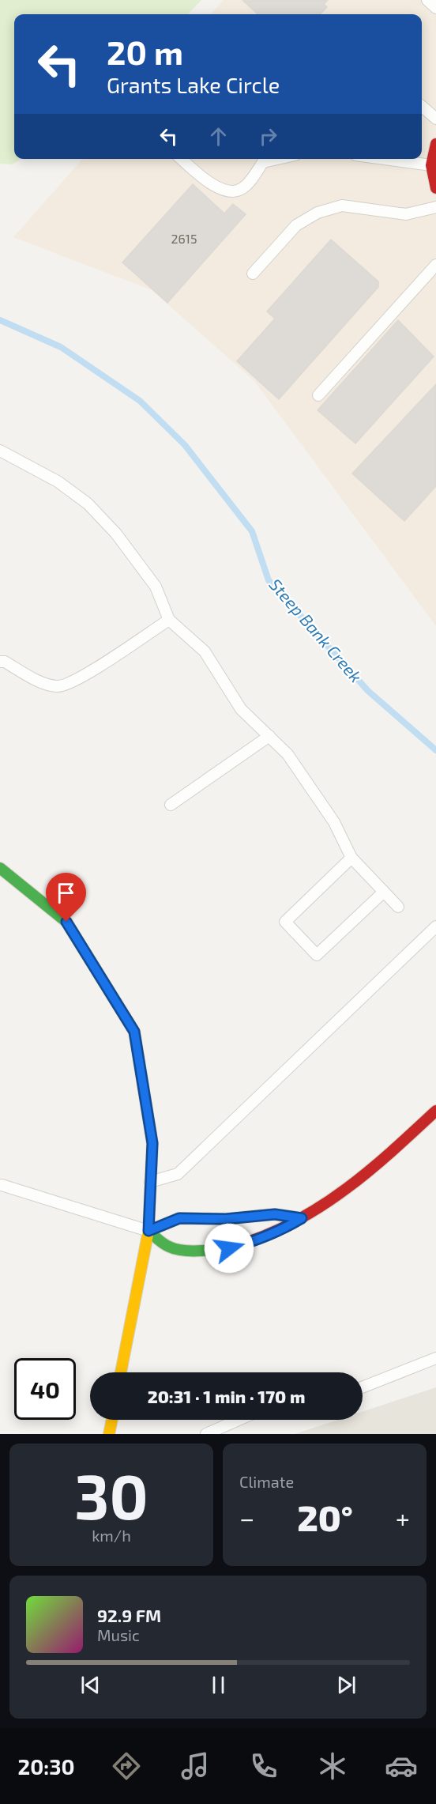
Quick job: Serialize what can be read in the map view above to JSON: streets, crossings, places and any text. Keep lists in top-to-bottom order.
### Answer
{
  "water": ["Steep Bank Creek"],
  "house_numbers": ["2615"],
  "page": {
    "turn": ["20 m", "Grants Lake Circle"],
    "limit": "40",
    "trip": "20:31 · 1 min · 170 m",
    "tile": [
      ["30", "km/h"],
      "Climate"
    ],
    "heat": ["−", "20°", "+"],
    "song": ["92.9 FM", "Music"],
    "tabs": "20:30"
  }
}
